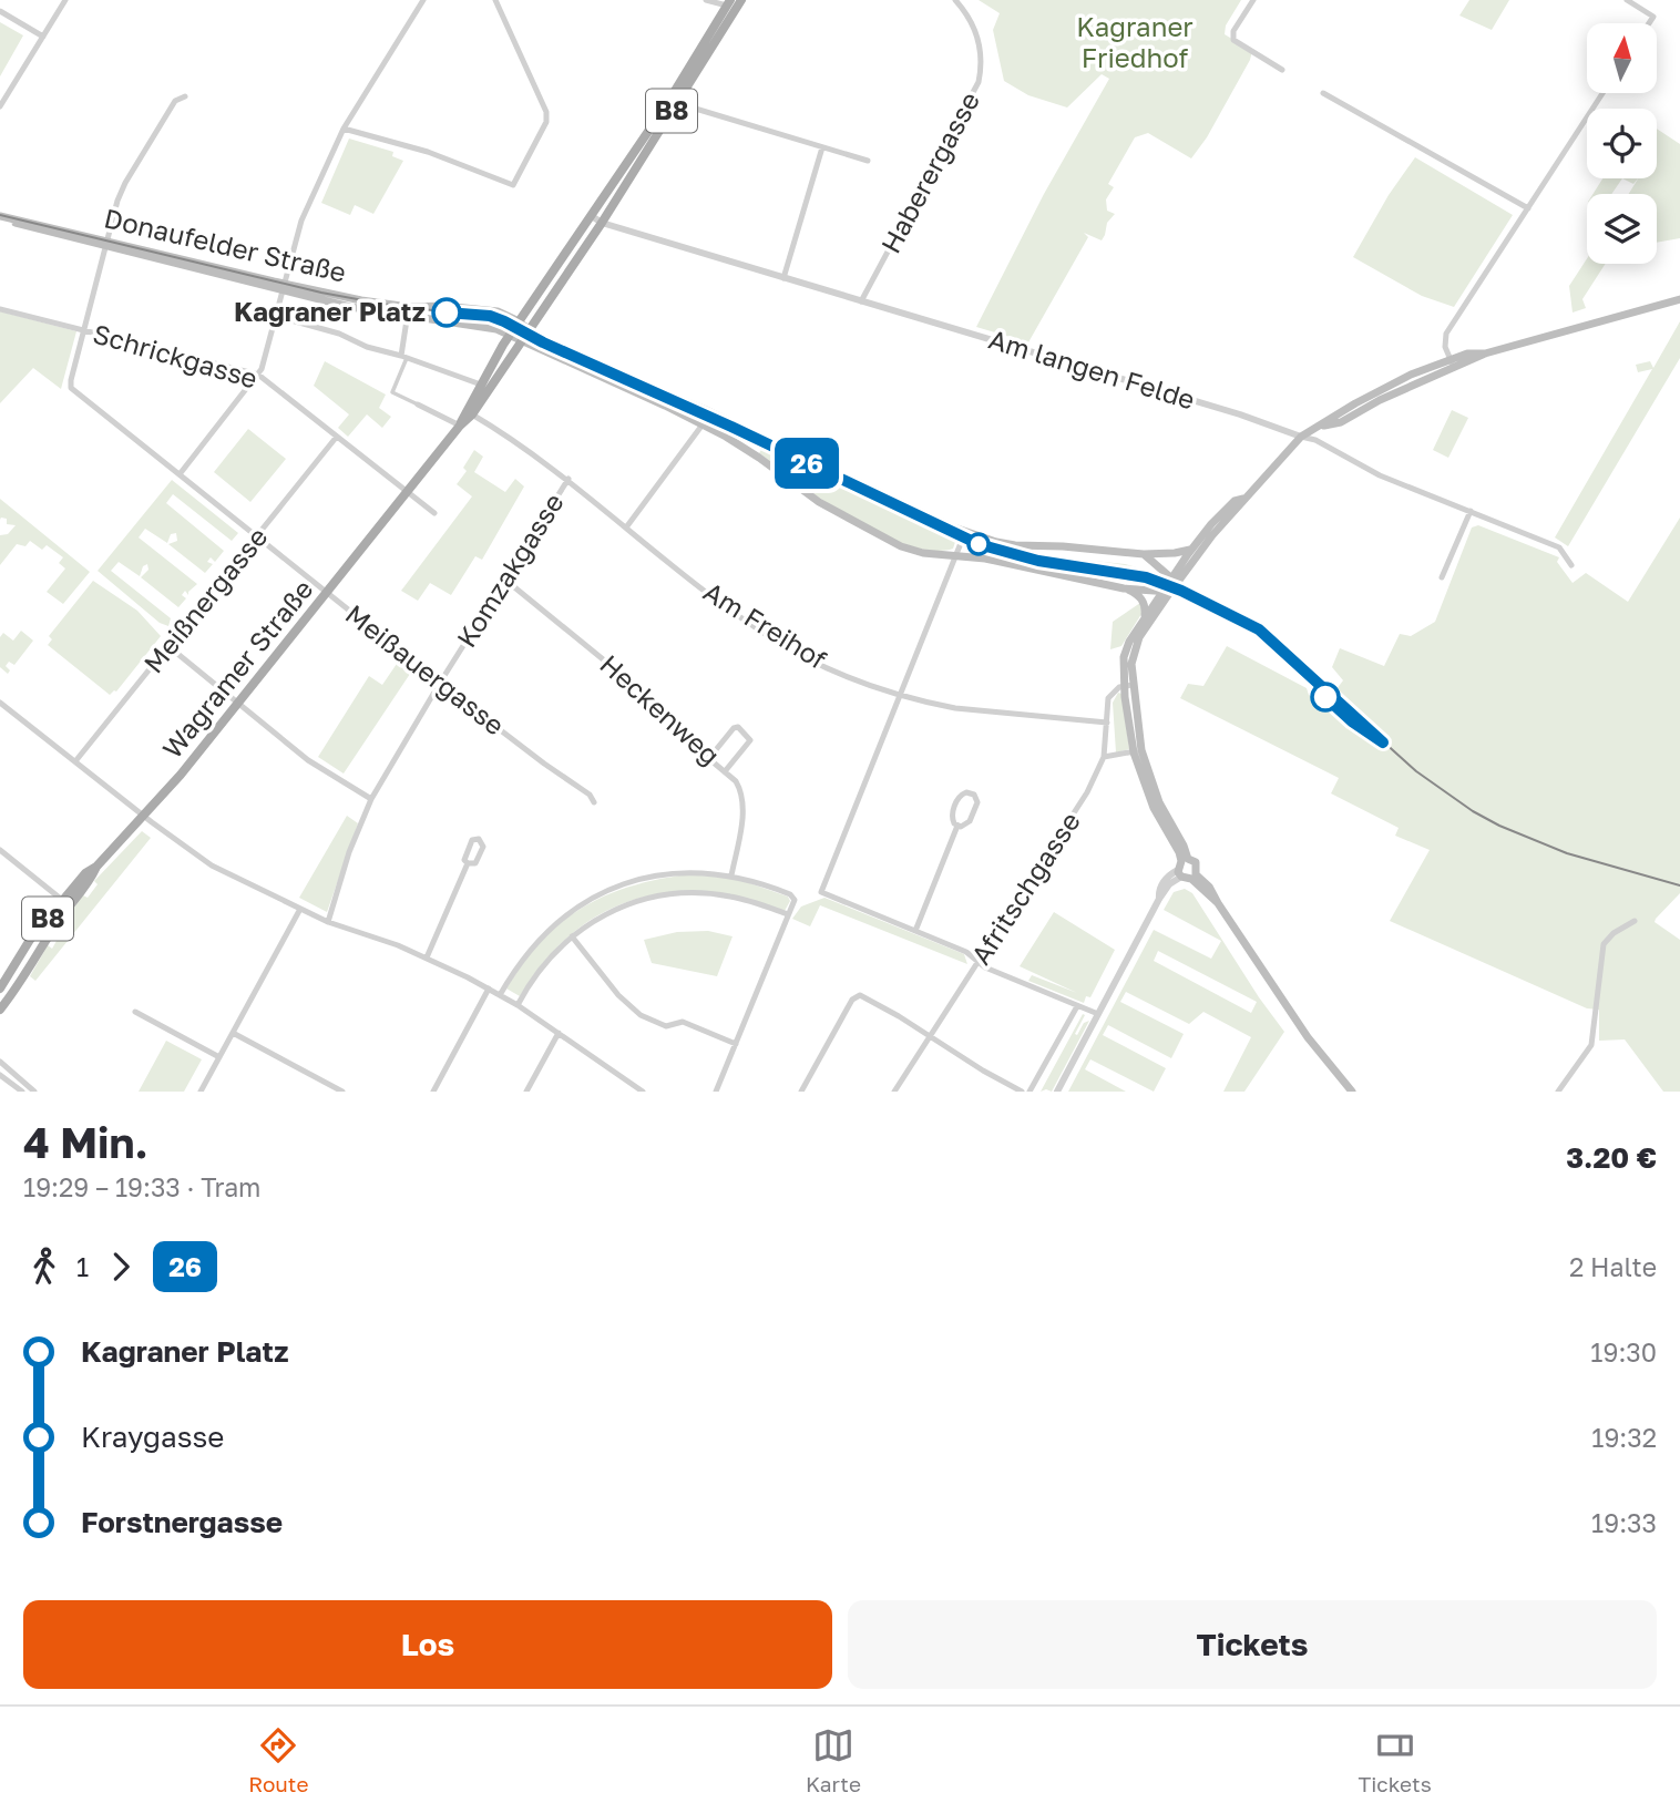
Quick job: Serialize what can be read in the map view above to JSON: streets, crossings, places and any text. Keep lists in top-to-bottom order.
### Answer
{
  "streets": {
    "main road": ["B8", "Donaufelder Straße", "Wagramer Straße"],
    "street": [
      "Haberergasse",
      "Schrickgasse",
      "Am langen Felde",
      "Komzakgasse",
      "Meißnergasse",
      "Am Freihof",
      "Meißauergasse",
      "Heckenweg",
      "Afritschgasse"
    ]
  },
  "crossings": [
    ["Haberergasse", "Am langen Felde"],
    ["Donaufelder Straße", "Wagramer Straße"],
    ["Schrickgasse", "Meißnergasse"],
    ["Schrickgasse", "Wagramer Straße"],
    ["Schrickgasse", "Meißauergasse"],
    ["Am langen Felde", "Wagramer Straße"],
    ["Komzakgasse", "Am Freihof"],
    ["Komzakgasse", "Meißauergasse"],
    ["Komzakgasse", "Heckenweg"],
    ["Meißnergasse", "Meißauergasse"],
    ["Am Freihof", "Wagramer Straße"],
    ["Am Freihof", "Afritschgasse"],
    ["Wagramer Straße", "Meißauergasse"]
  ],
  "parks": ["Kagraner Friedhof"],
  "places": ["Kagraner Platz"],
  "lines": ["tram line 26"],
  "north": "top",
  "page": {
    "on_map": "26",
    "heading": ["4 Min.", "19:29 – 19:33 · Tram", "3.20 €"],
    "legs": ["1", "26", "2 Halte"],
    "list": [
      {
        "name": "Kagraner Platz",
        "value": "19:30"
      },
      {
        "name": "Kraygasse",
        "value": "19:32"
      },
      {
        "name": "Forstnergasse",
        "value": "19:33"
      }
    ],
    "buttons": ["Los", "Tickets"],
    "tabs": ["Route", "Karte", "Tickets"]
  }
}
